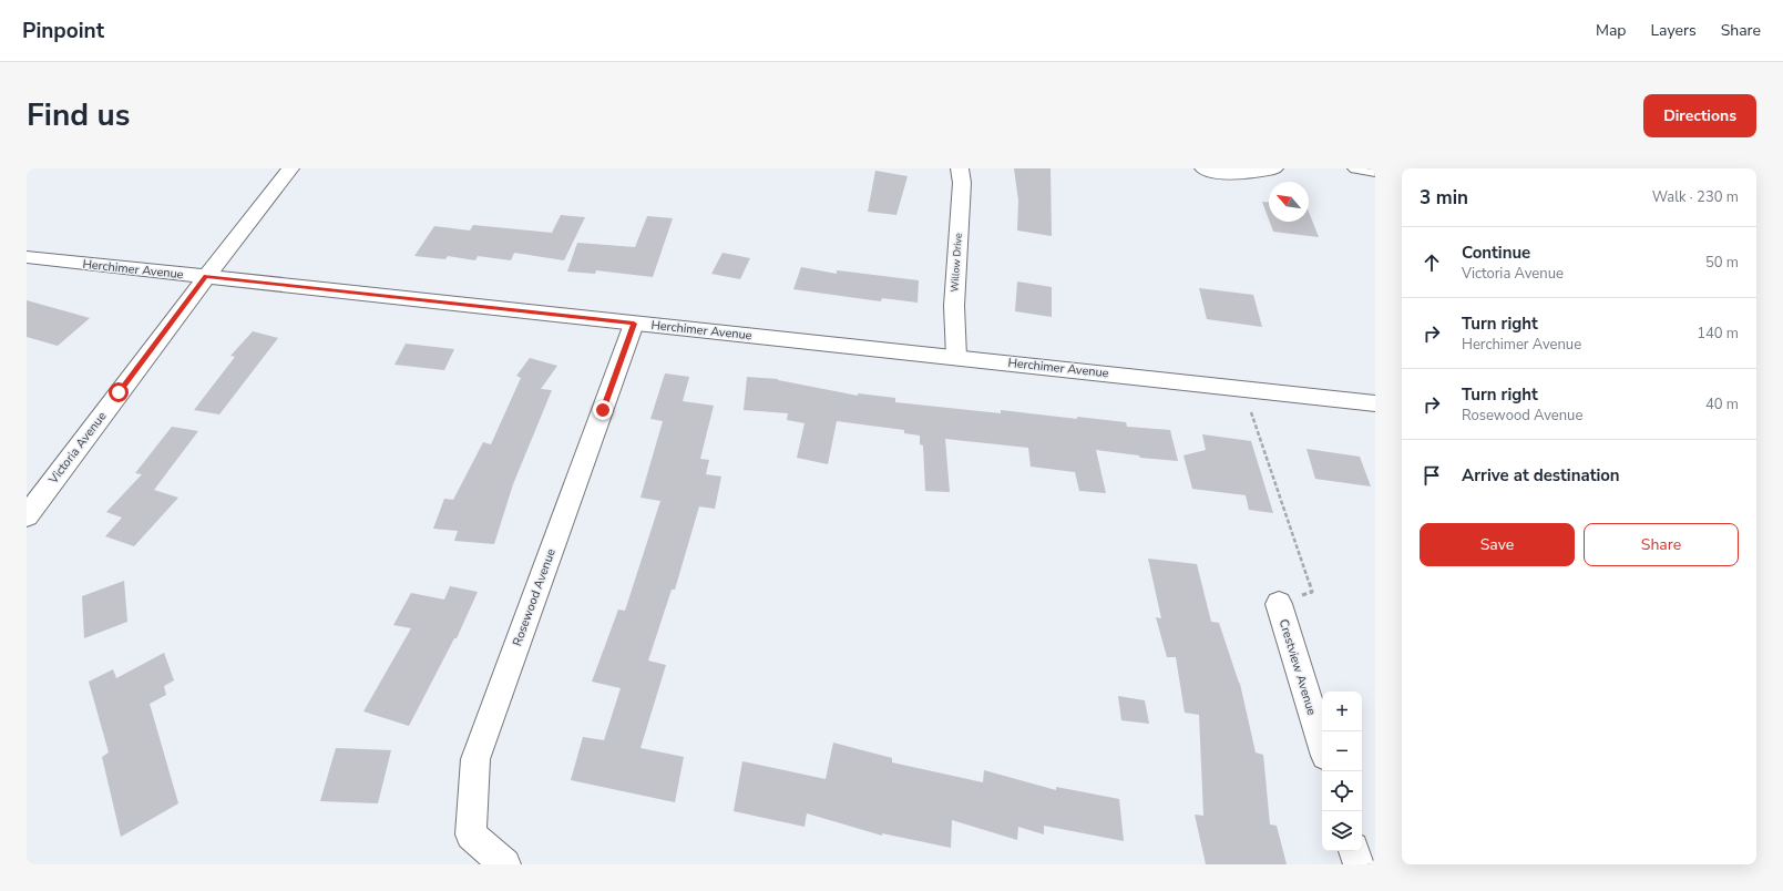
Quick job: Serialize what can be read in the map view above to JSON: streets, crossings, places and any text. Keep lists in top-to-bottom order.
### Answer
{
  "streets": {
    "street": [
      "Willow Drive",
      "Herchimer Avenue",
      "Victoria Avenue",
      "Rosewood Avenue",
      "Crestview Avenue"
    ]
  },
  "crossings": [
    ["Willow Drive", "Herchimer Avenue"],
    ["Herchimer Avenue", "Victoria Avenue"],
    ["Herchimer Avenue", "Rosewood Avenue"]
  ],
  "north": "top left",
  "page": {
    "header": "Pinpoint",
    "nav": ["Map", "Layers", "Share"],
    "title": "Find us",
    "buttons": [
      "Directions",
      ["Save", "Share"]
    ],
    "heading": ["3 min", "Walk · 230 m"],
    "list": [
      ["Continue", "Victoria Avenue", "50 m"],
      ["Turn right", "Herchimer Avenue", "140 m"],
      ["Turn right", "Rosewood Avenue", "40 m"],
      "Arrive at destination"
    ],
    "map_buttons": ["+", "−"]
  }
}
